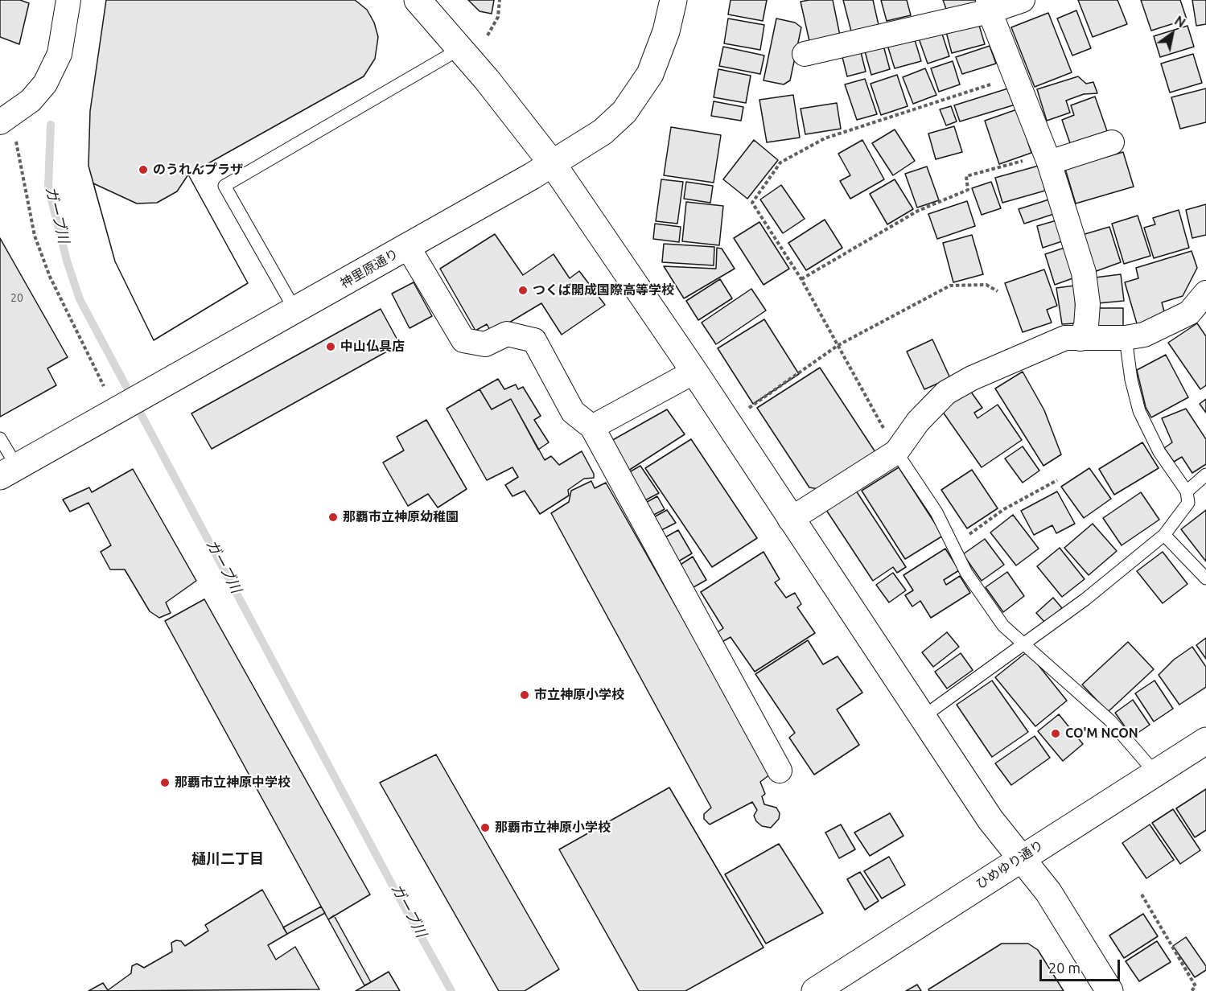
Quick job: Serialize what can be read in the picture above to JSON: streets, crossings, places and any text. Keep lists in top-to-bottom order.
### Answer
{
  "streets": {
    "main road": ["神里原通り", "ひめゆり通り"]
  },
  "districts": ["樋川二丁目"],
  "water": ["ガーブ川"],
  "places": [
    "のうれんプラザ",
    "つくば開成国際高等学校",
    "中山仏具店",
    "那覇市立神原幼稚園",
    "市立神原小学校",
    "CO'M NCON",
    "那覇市立神原中学校",
    "那覇市立神原小学校"
  ],
  "house_numbers": ["20"],
  "scale_bar": "20 m",
  "north": "top right"
}
